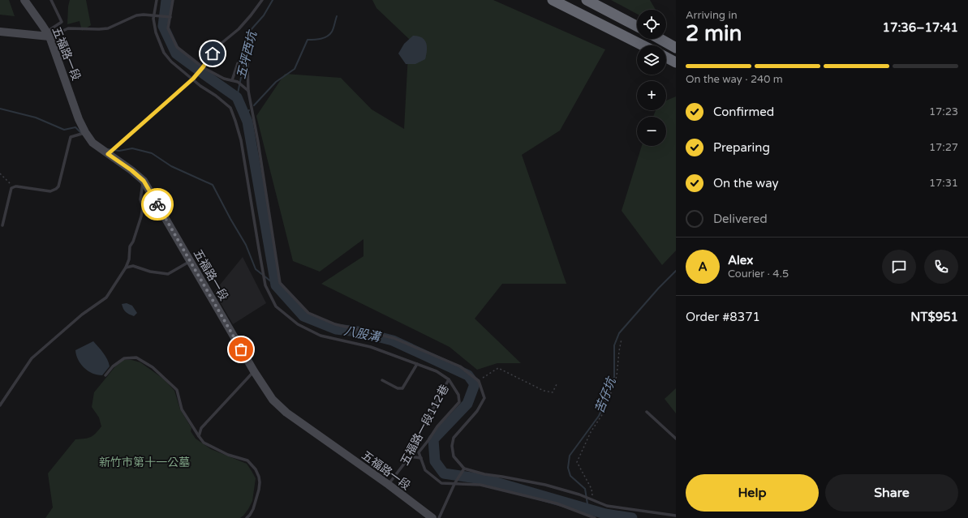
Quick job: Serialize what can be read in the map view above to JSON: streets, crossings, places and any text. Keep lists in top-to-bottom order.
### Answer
{
  "streets": {
    "main road": ["五福路一段"],
    "lane": ["五福路一段112巷"]
  },
  "crossings": [
    ["五福路一段", "五福路一段112巷"]
  ],
  "water": ["五坪西坑", "八股溝", "苦仔坑"],
  "parks": ["新竹市第十一公墓"],
  "page": {
    "heading": ["2 min", "Arriving in", "17:36–17:41"],
    "panel": [
      "Alex",
      "Courier · 4.5",
      "Order #8371",
      "NT$951"
    ],
    "map_buttons": ["+", "−"],
    "bar": "On the way · 240 m",
    "list": [
      ["Confirmed", "17:23"],
      ["Preparing", "17:27"],
      ["On the way", "17:31"],
      "Delivered"
    ],
    "round": "A",
    "buttons": ["Help", "Share"]
  }
}
